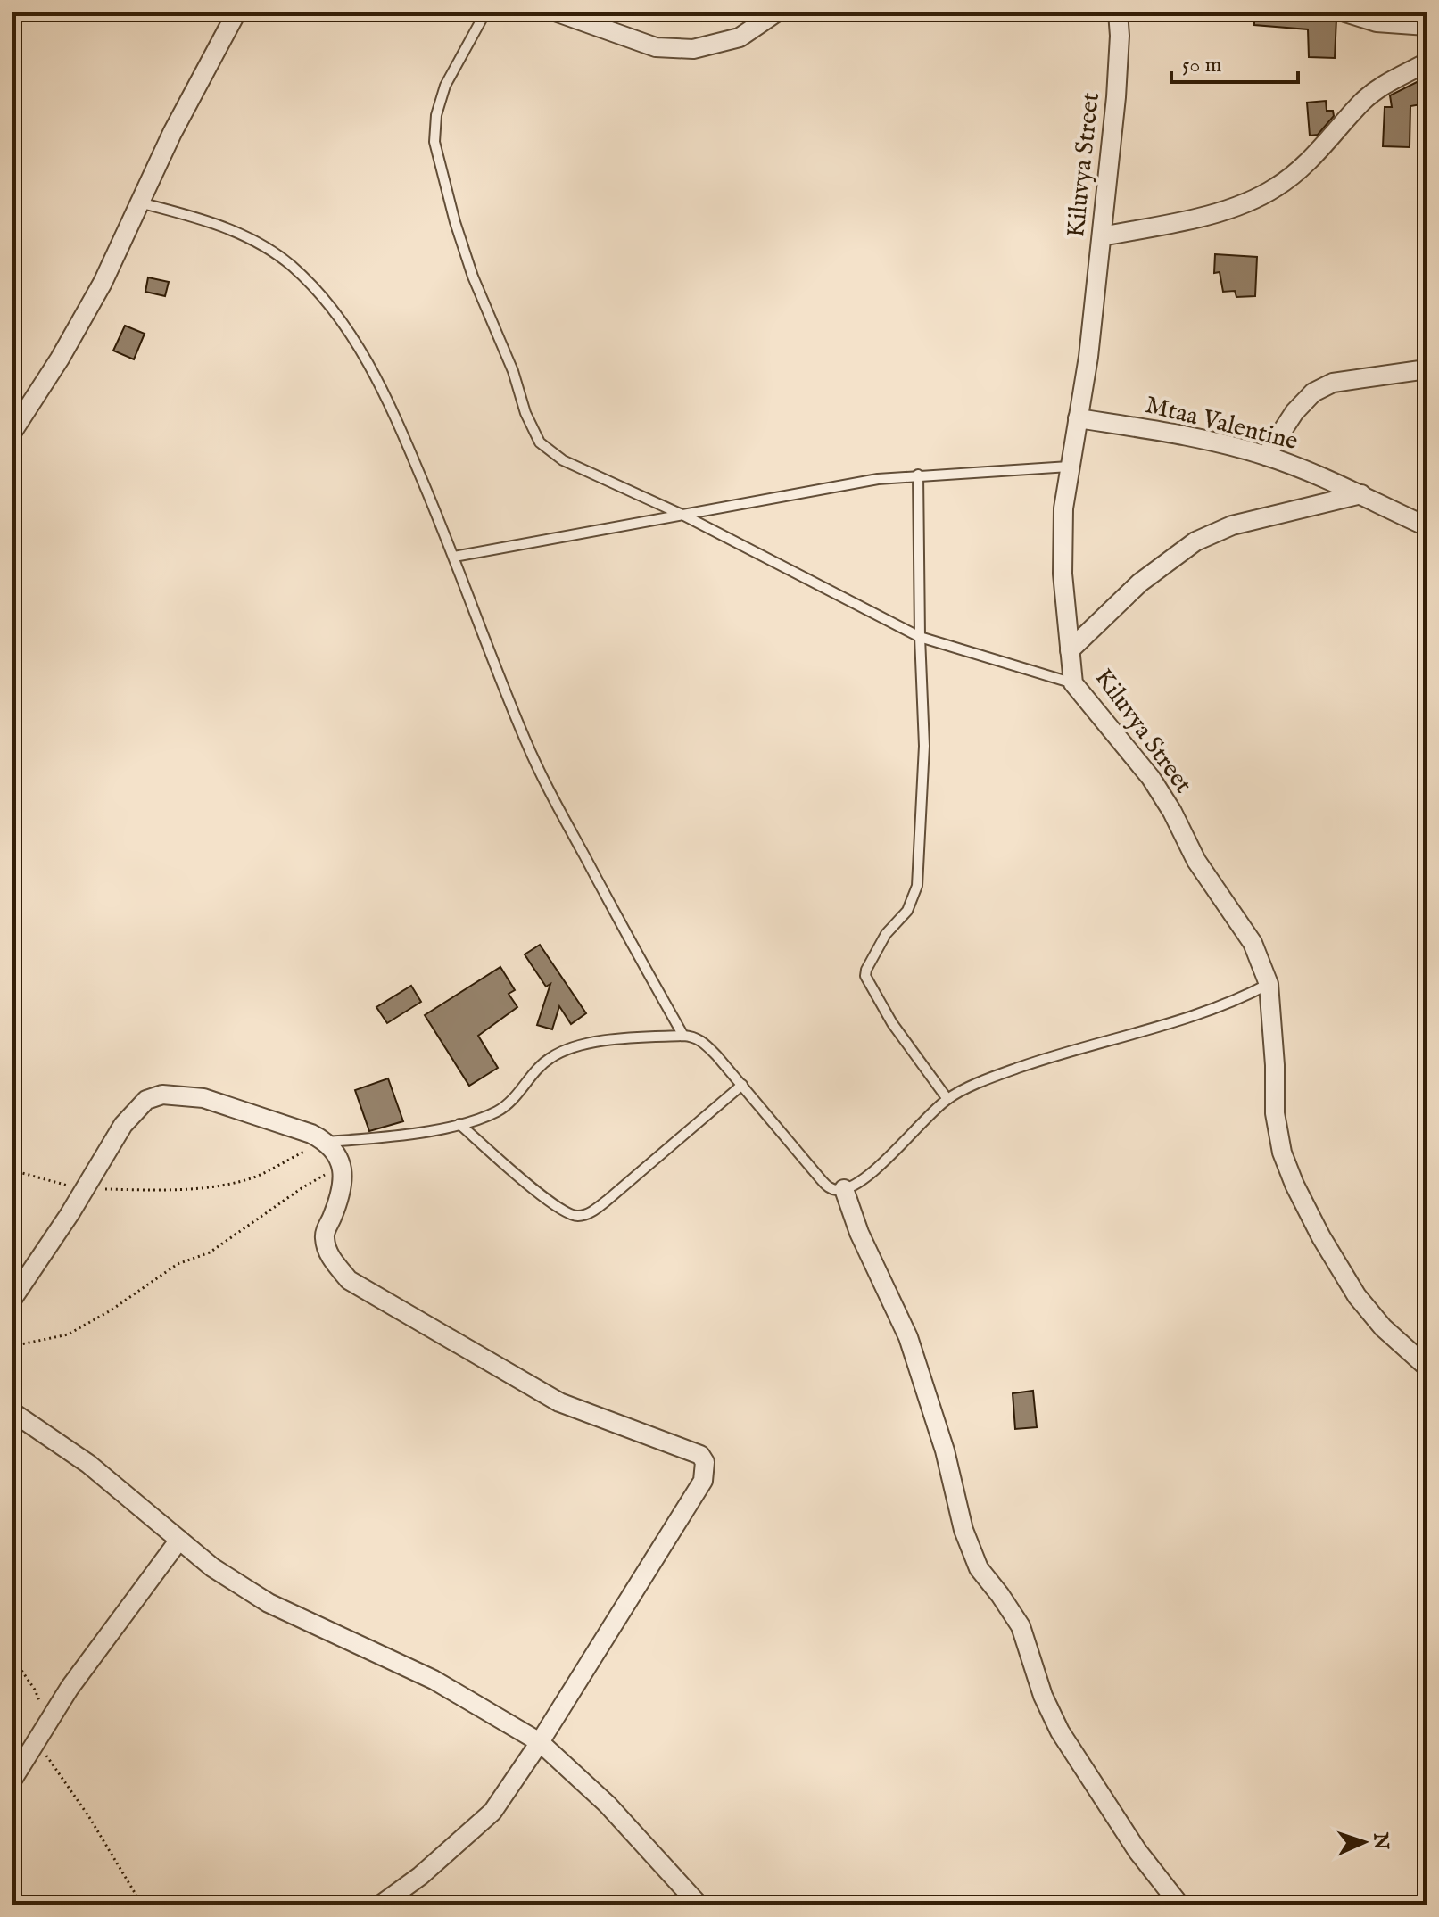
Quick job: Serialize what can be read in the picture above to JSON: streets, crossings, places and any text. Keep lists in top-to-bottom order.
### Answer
{
  "streets": {
    "street": ["Kiluvya Street", "Mtaa Valentine"]
  },
  "crossings": [
    ["Kiluvya Street", "Mtaa Valentine"]
  ],
  "scale_bar": "50 m",
  "north": "right"
}
